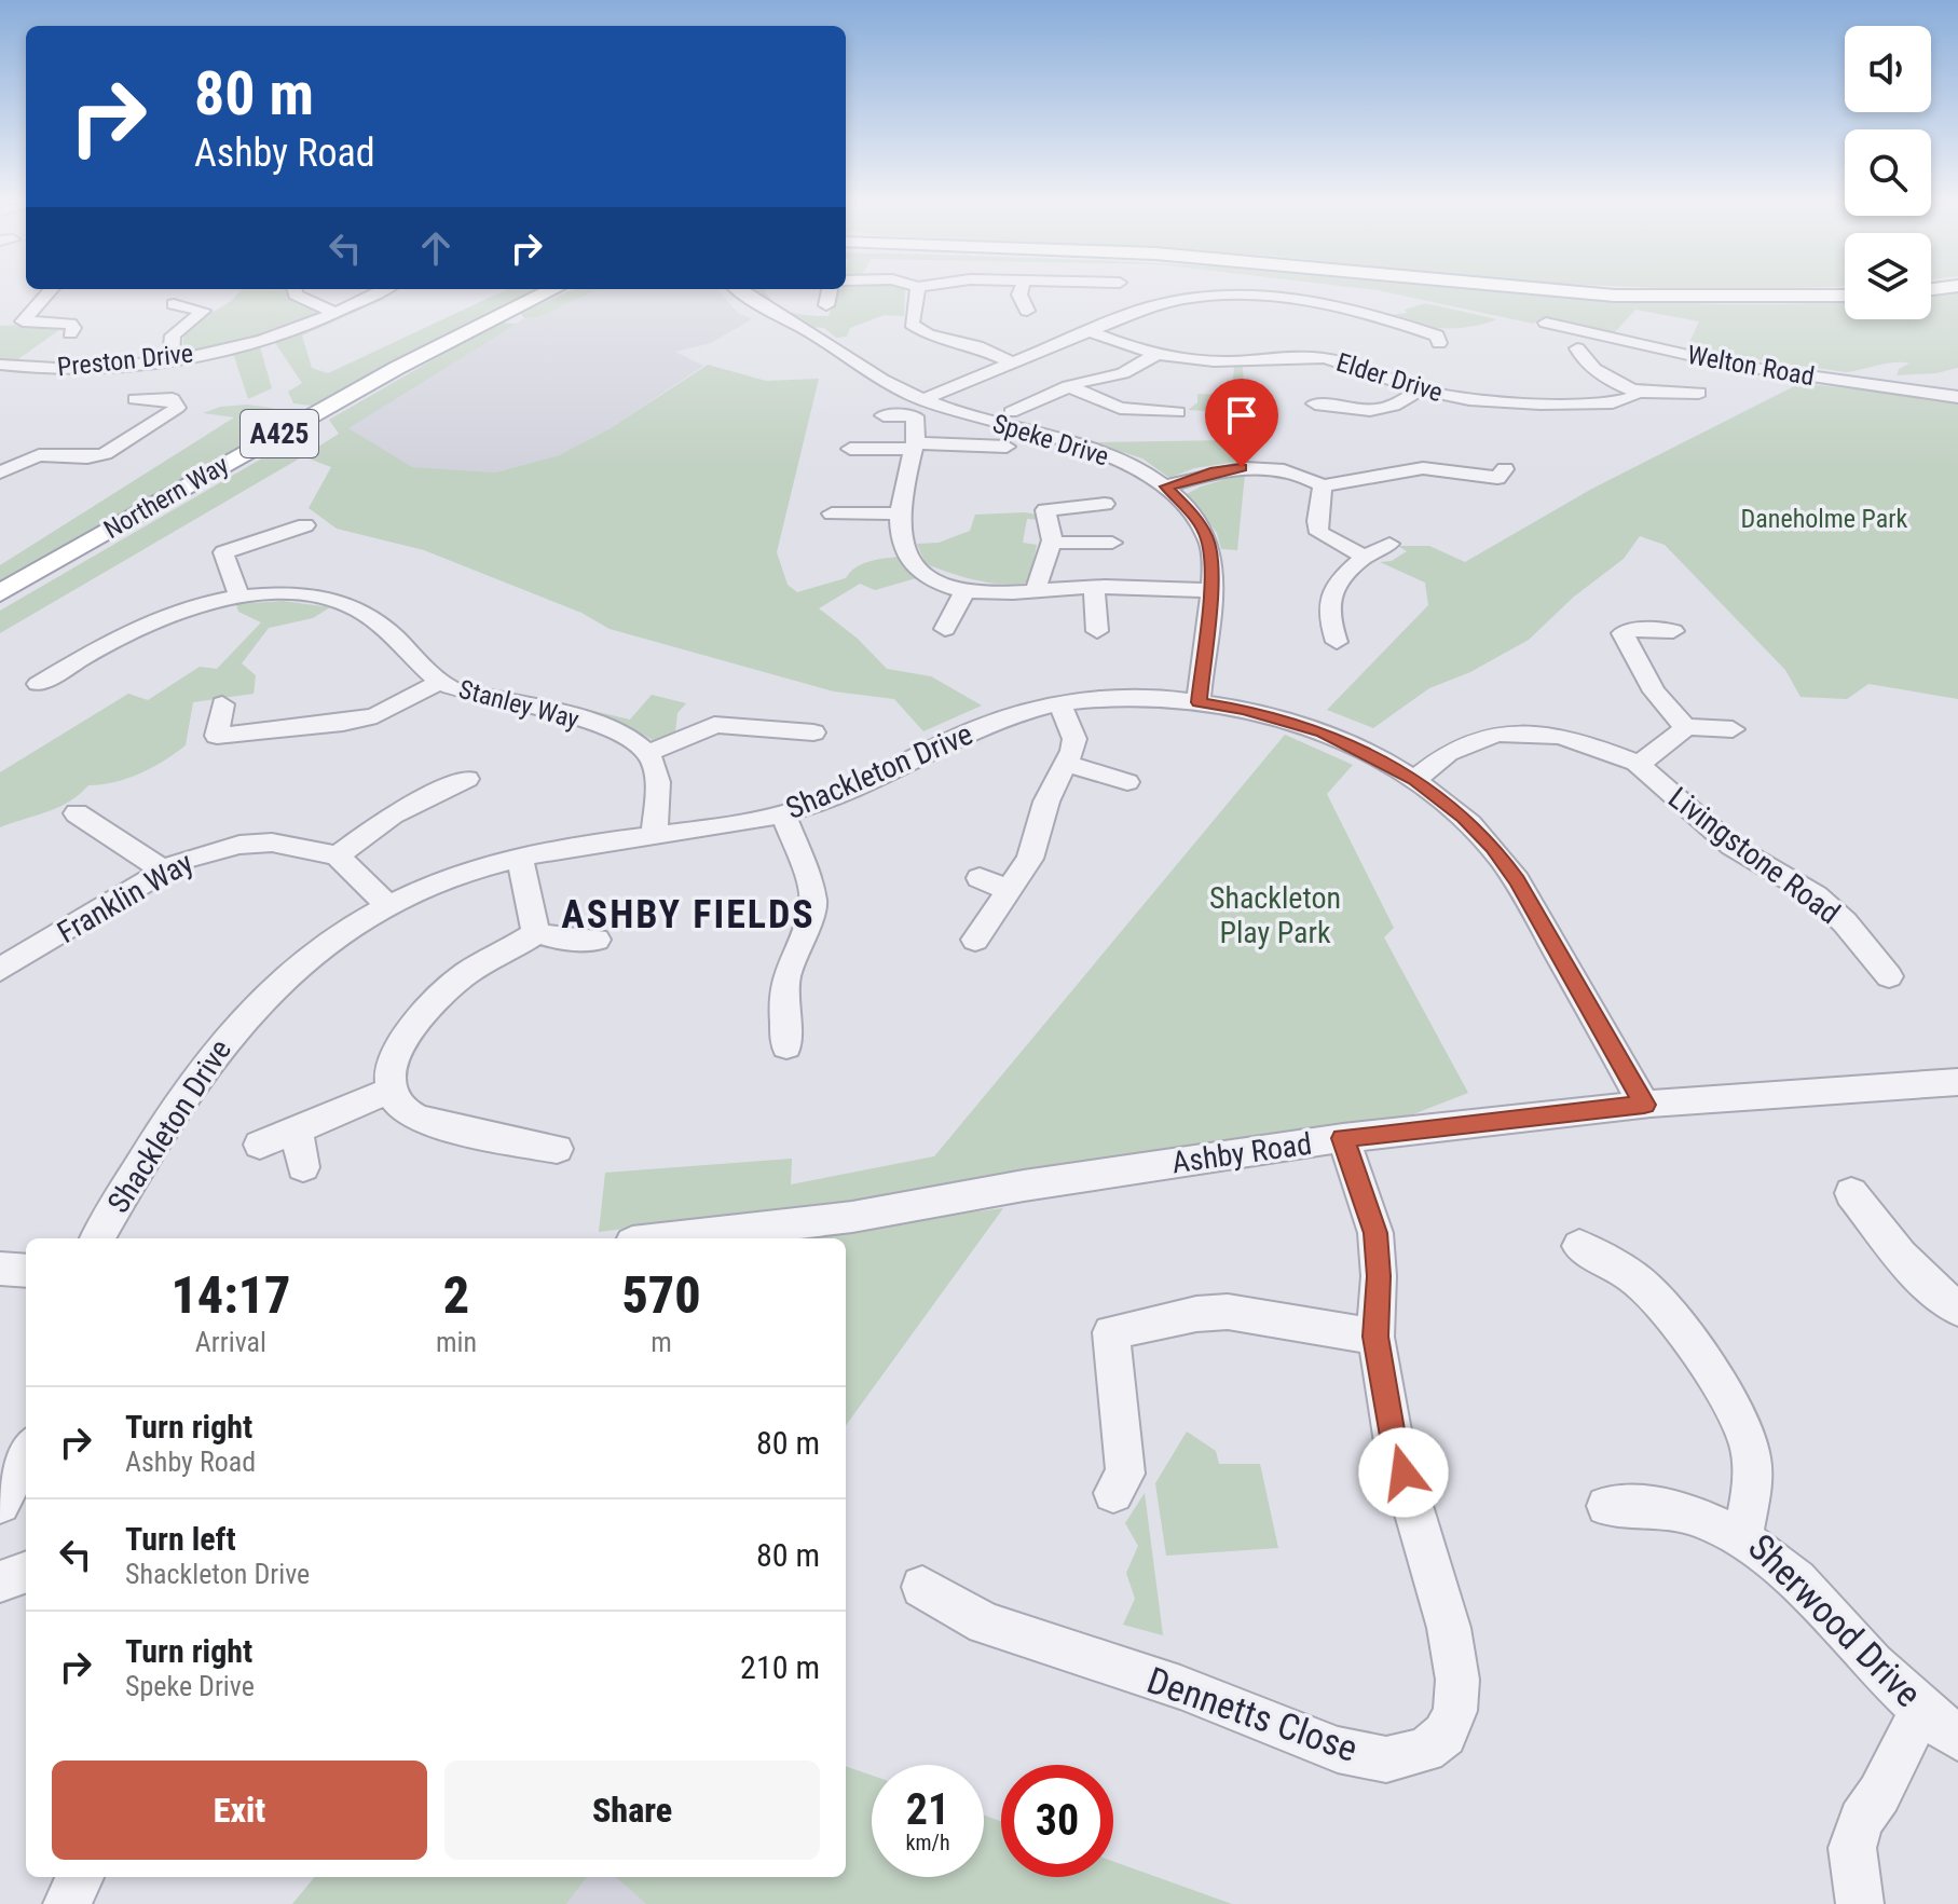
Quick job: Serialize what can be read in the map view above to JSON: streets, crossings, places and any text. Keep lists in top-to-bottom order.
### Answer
{
  "streets": {
    "main road": ["A425", "Northern Way"],
    "street": [
      "Preston Drive",
      "Welton Road",
      "Elder Drive",
      "Speke Drive",
      "Stanley Way",
      "Shackleton Drive",
      "Livingstone Road",
      "Franklin Way",
      "Ashby Road",
      "Sherwood Drive",
      "Dennetts Close"
    ]
  },
  "crossings": [
    ["Speke Drive", "Shackleton Drive"],
    ["Shackleton Drive", "Livingstone Road"],
    ["Shackleton Drive", "Ashby Road"],
    ["Ashby Road", "Dennetts Close"]
  ],
  "districts": ["ASHBY FIELDS"],
  "parks": ["Daneholme Park", "Shackleton Play Park"],
  "page": {
    "turn": ["80 m", "Ashby Road"],
    "eta": [
      "14:17",
      "Arrival",
      "2",
      "min",
      "570",
      "m"
    ],
    "list": [
      {
        "name": "Turn right",
        "note": "Ashby Road",
        "value": "80 m"
      },
      {
        "name": "Turn left",
        "note": "Shackleton Drive",
        "value": "80 m"
      },
      {
        "name": "Turn right",
        "note": "Speke Drive",
        "value": "210 m"
      }
    ],
    "buttons": ["Exit", "Share"],
    "speed": "21 km/h",
    "limit": "30"
  }
}
